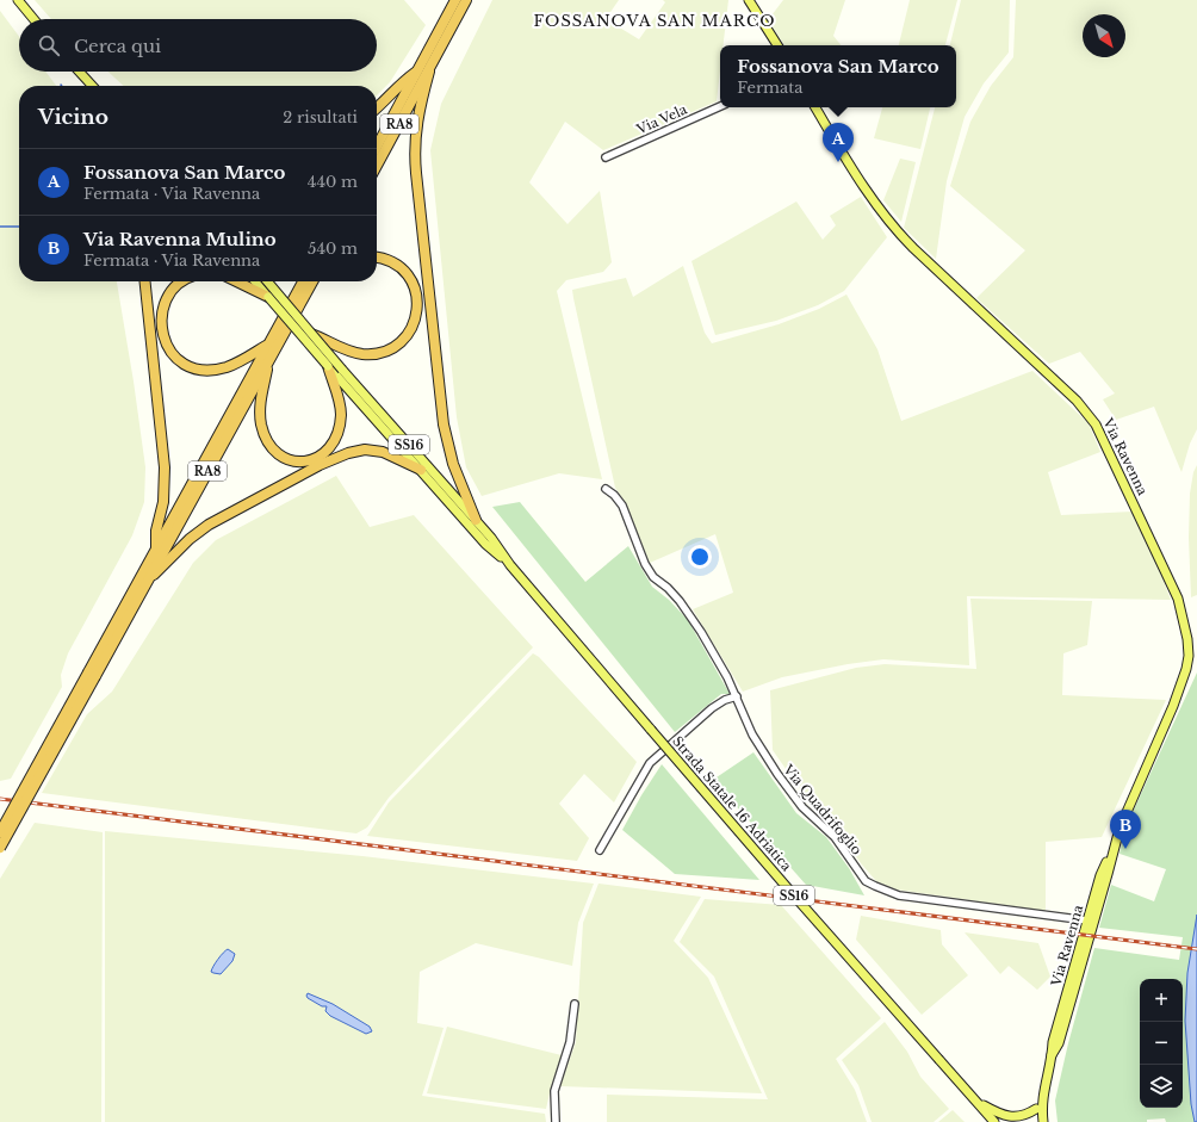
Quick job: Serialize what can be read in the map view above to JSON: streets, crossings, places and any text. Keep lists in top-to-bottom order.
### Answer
{
  "streets": {
    "highway": ["RA8"],
    "main road": ["SS16", "Via Ravenna", "Strada Statale 16 Adriatica"],
    "street": ["Via Vela", "Via Quadrifoglio"]
  },
  "crossings": [
    ["Via Ravenna", "Via Quadrifoglio"]
  ],
  "districts": ["FOSSANOVA SAN MARCO"],
  "north": "bottom right",
  "page": {
    "search": "Cerca qui",
    "popup": ["Fossanova San Marco", "Fermata"],
    "heading": ["Vicino", "2 risultati"],
    "pins": ["A", "B"],
    "list": [
      {
        "mark": "A",
        "name": "Fossanova San Marco",
        "note": "Fermata · Via Ravenna",
        "value": "440 m"
      },
      {
        "mark": "B",
        "name": "Via Ravenna Mulino",
        "note": "Fermata · Via Ravenna",
        "value": "540 m"
      }
    ],
    "map_buttons": ["+", "−"]
  }
}
